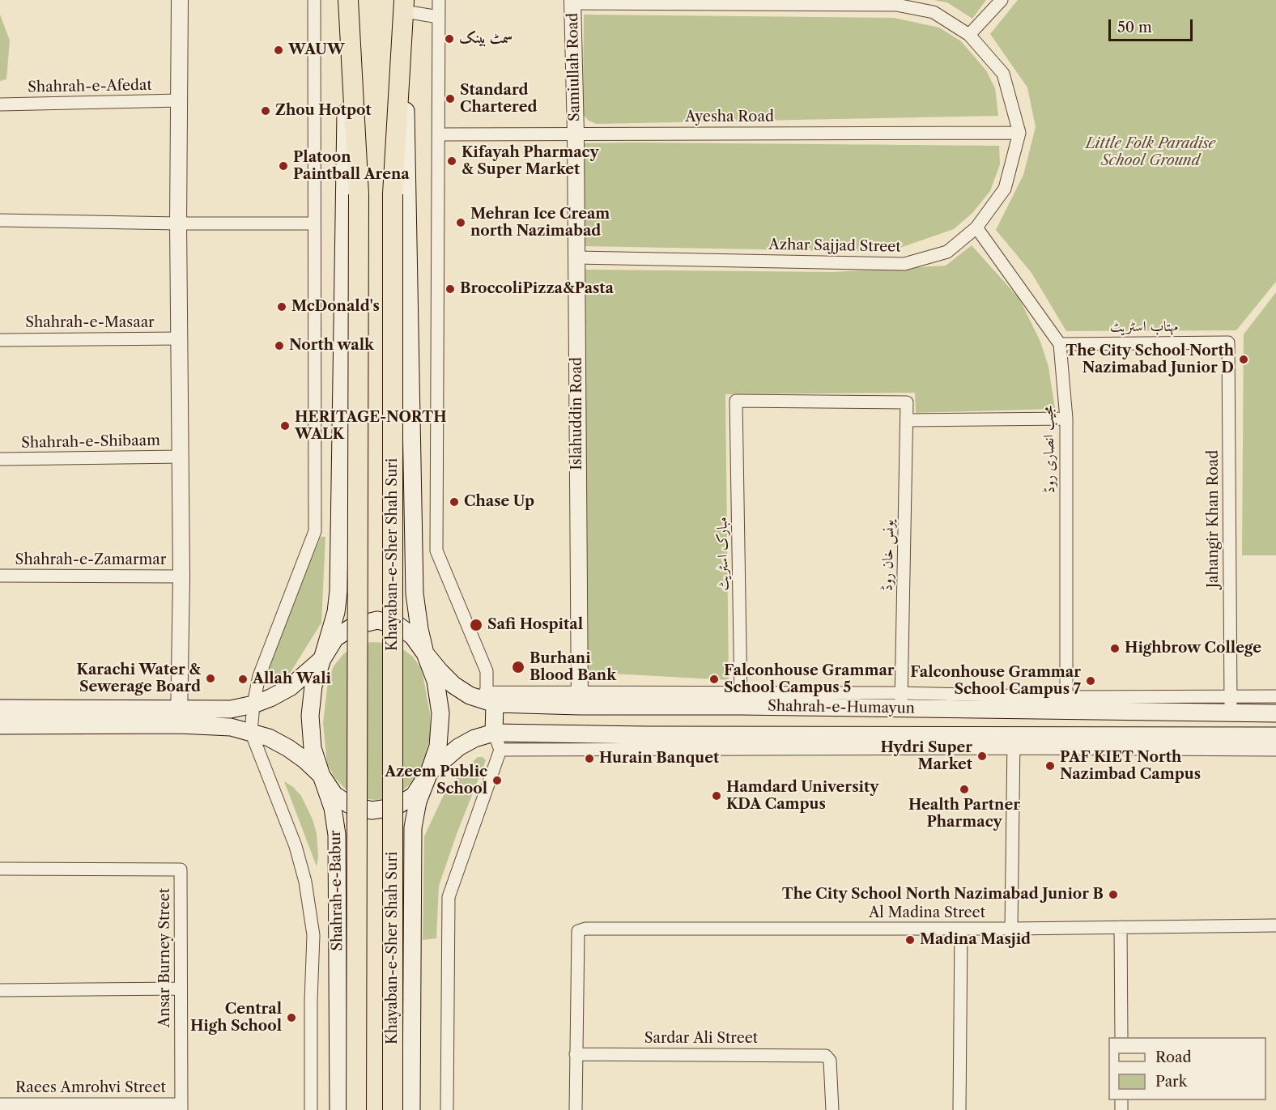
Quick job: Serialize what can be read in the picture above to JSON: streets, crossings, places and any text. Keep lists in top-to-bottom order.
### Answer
{
  "streets": {
    "main road": ["Khayaban-e-Sher Shah Suri", "Shahrah-e-Humayun", "Shahrah-e-Babur"],
    "street": [
      "Samiullah Road",
      "Shahrah-e-Afedat",
      "Ayesha Road",
      "Azhar Sajjad Street",
      "Shahrah-e-Masaar",
      "مہتاب اسٹریٹ",
      "Islahuddin Road",
      "Shahrah-e-Shibaam",
      "مجیب انصاری روڈ",
      "Jahangir Khan Road",
      "مبارک اسٹریٹ",
      "یونس خان روڈ",
      "Shahrah-e-Zamarmar",
      "Al Madina Street",
      "Ansar Burney Street",
      "Sardar Ali Street",
      "Raees Amrohvi Street"
    ]
  },
  "crossings": [
    ["Samiullah Road", "Ayesha Road"],
    ["Samiullah Road", "Islahuddin Road"],
    ["Ayesha Road", "Azhar Sajjad Street"],
    ["Ayesha Road", "Islahuddin Road"],
    ["Azhar Sajjad Street", "Islahuddin Road"],
    ["مہتاب اسٹریٹ", "مجیب انصاری روڈ"],
    ["مہتاب اسٹریٹ", "Jahangir Khan Road"],
    ["Islahuddin Road", "Shahrah-e-Humayun"],
    ["مجیب انصاری روڈ", "Shahrah-e-Humayun"],
    ["Jahangir Khan Road", "Shahrah-e-Humayun"],
    ["مبارک اسٹریٹ", "یونس خان روڈ"],
    ["مبارک اسٹریٹ", "Shahrah-e-Humayun"],
    ["یونس خان روڈ", "Shahrah-e-Humayun"],
    ["Shahrah-e-Humayun", "Shahrah-e-Babur"],
    ["Al Madina Street", "Sardar Ali Street"],
    ["Ansar Burney Street", "Raees Amrohvi Street"]
  ],
  "parks": ["Little Folk Paradise School Ground"],
  "places": [
    "سمٹ بینک",
    "WAUW",
    "Standard Chartered",
    "Zhou Hotpot",
    "Kifayah Pharmacy & Super Market",
    "Platoon Paintball Arena",
    "Mehran Ice Cream north Nazimabad",
    "BroccoliPizza&Pasta",
    "McDonald's",
    "North walk",
    "The City School North Nazimabad Junior D",
    "HERITAGE-NORTH WALK",
    "Chase Up",
    "Safi Hospital",
    "Highbrow College",
    "Burhani Blood Bank",
    "Karachi Water & Sewerage Board",
    "Allah Wali",
    "Falconhouse Grammar School Campus 5",
    "Falconhouse Grammar School Campus 7",
    "Hydri Super Market",
    "Hurain Banquet",
    "PAF KIET North Nazimbad Campus",
    "Azeem Public School",
    "Health Partner Pharmacy",
    "Hamdard University KDA Campus",
    "The City School North Nazimabad Junior B",
    "Madina Masjid",
    "Central High School"
  ],
  "legend": ["Road", "Park"],
  "scale_bar": "50 m"
}
